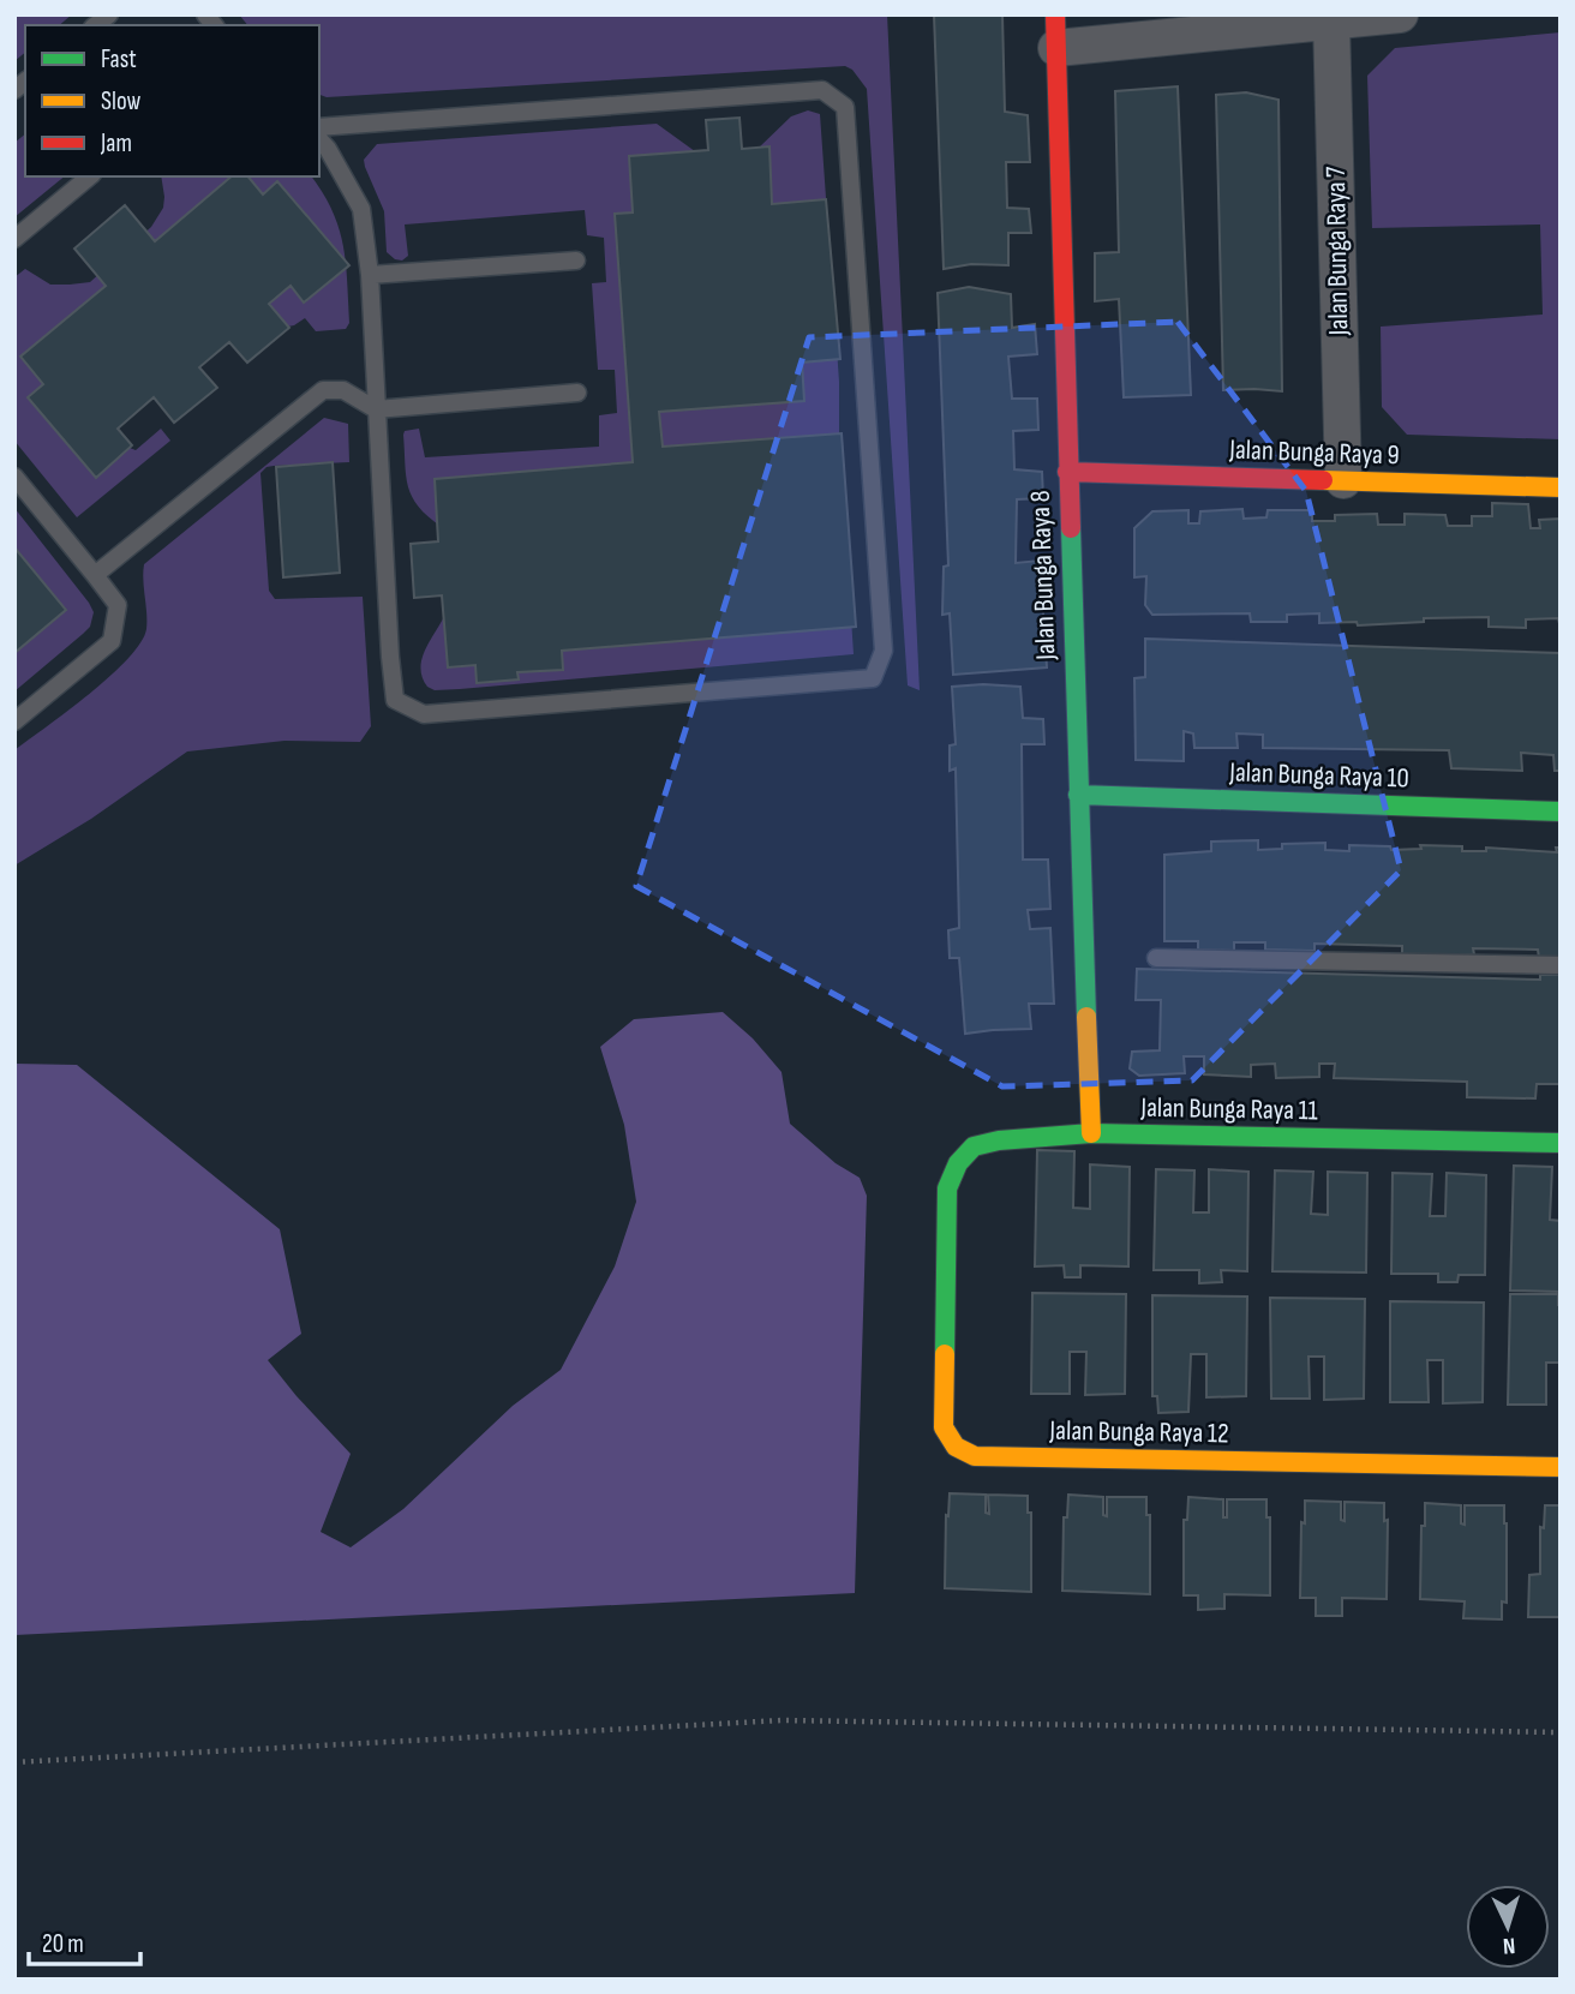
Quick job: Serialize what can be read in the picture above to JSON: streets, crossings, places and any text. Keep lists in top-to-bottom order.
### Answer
{
  "streets": {
    "street": [
      "Jalan Bunga Raya 7",
      "Jalan Bunga Raya 9",
      "Jalan Bunga Raya 8",
      "Jalan Bunga Raya 10",
      "Jalan Bunga Raya 11",
      "Jalan Bunga Raya 12"
    ]
  },
  "crossings": [
    ["Jalan Bunga Raya 7", "Jalan Bunga Raya 9"],
    ["Jalan Bunga Raya 9", "Jalan Bunga Raya 8"],
    ["Jalan Bunga Raya 8", "Jalan Bunga Raya 10"],
    ["Jalan Bunga Raya 8", "Jalan Bunga Raya 11"],
    ["Jalan Bunga Raya 11", "Jalan Bunga Raya 12"]
  ],
  "legend": ["Fast", "Slow", "Jam"],
  "scale_bar": "20 m",
  "north": "bottom"
}
